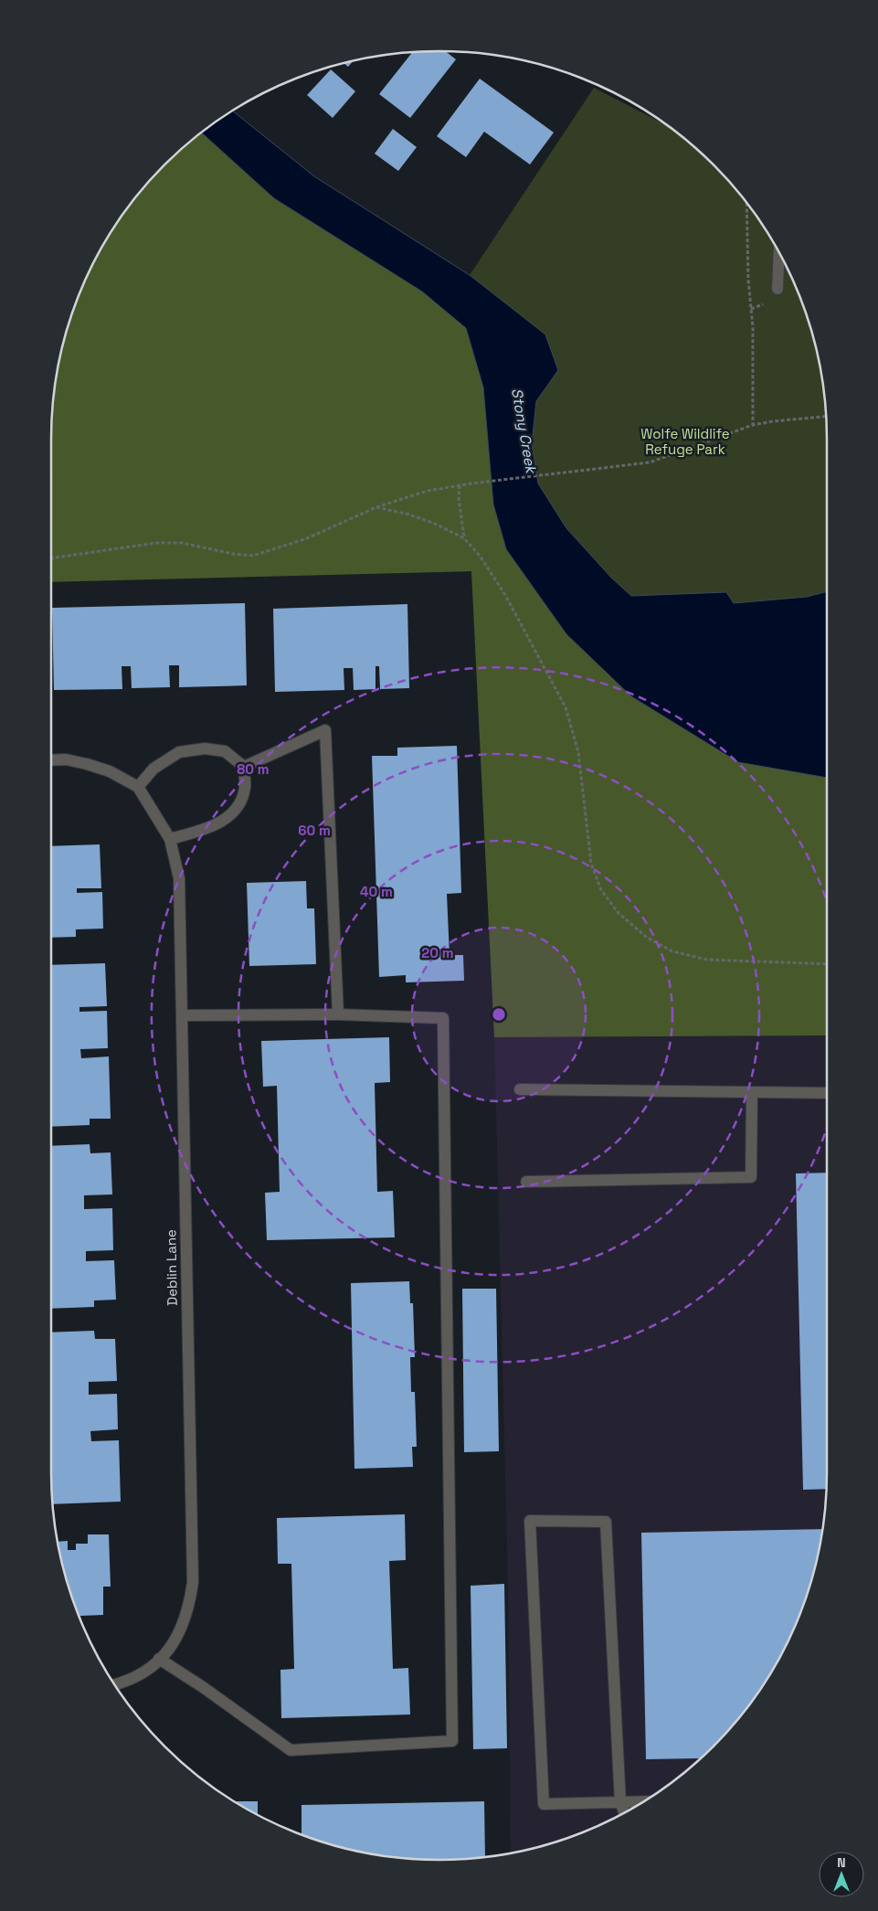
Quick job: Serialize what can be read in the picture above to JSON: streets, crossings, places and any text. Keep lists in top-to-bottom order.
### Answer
{
  "streets": {
    "street": ["Deblin Lane"]
  },
  "water": ["Stony Creek"],
  "parks": ["Wolfe Wildlife Refuge Park"],
  "north": "top",
  "rings": [
    "80 m",
    "60 m",
    "40 m",
    "20 m"
  ]
}
